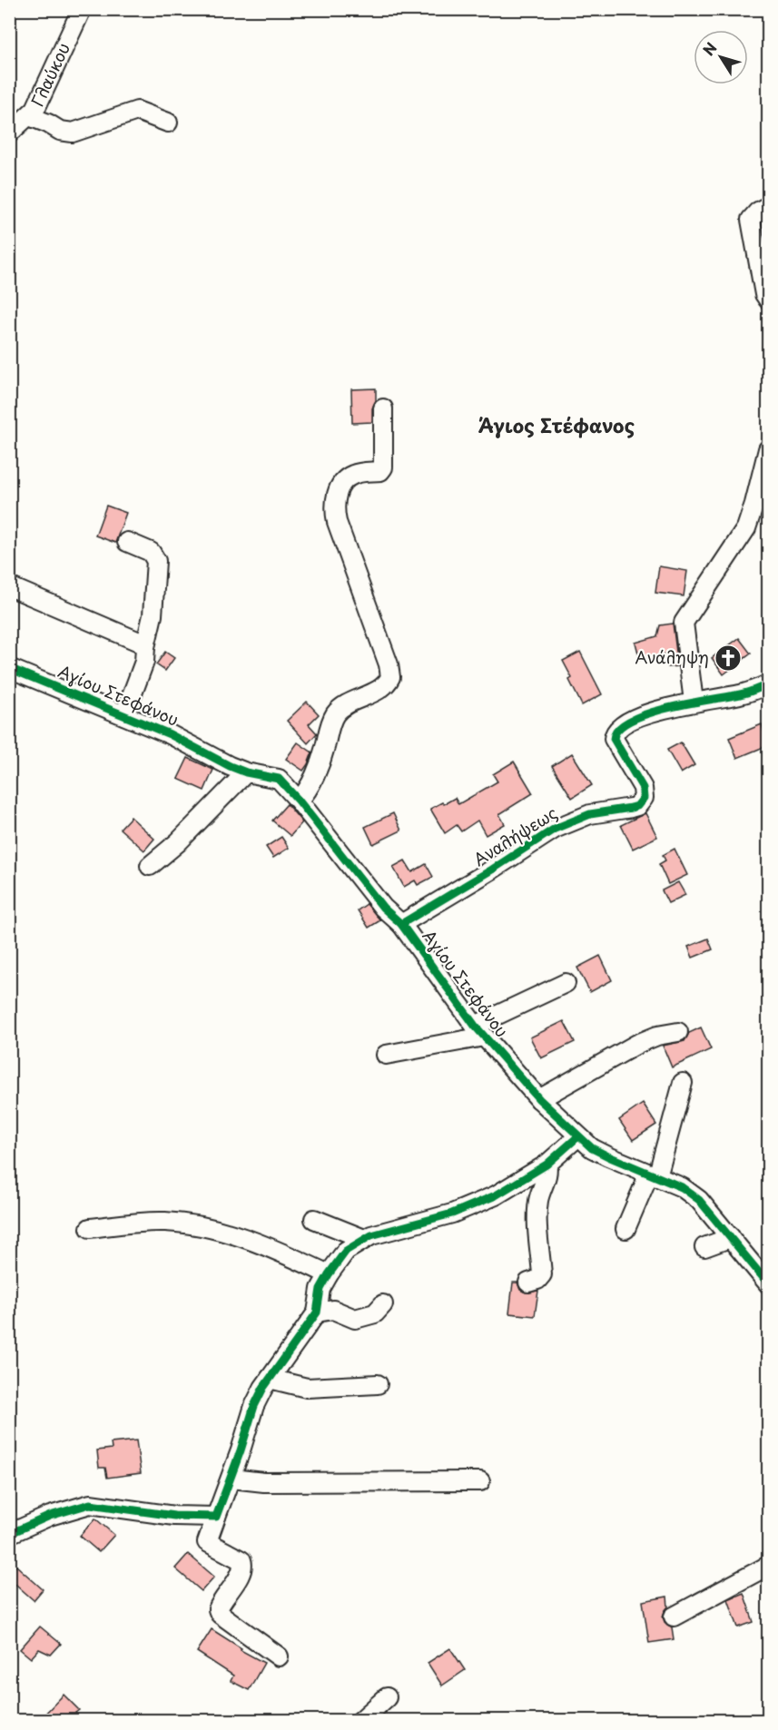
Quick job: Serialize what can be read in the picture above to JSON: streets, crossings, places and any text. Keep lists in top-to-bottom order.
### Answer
{
  "streets": {
    "street": ["Γλαύκου", "Αγίου Στεφάνου", "Αναλήψεως"]
  },
  "crossings": [
    ["Αγίου Στεφάνου", "Αναλήψεως"]
  ],
  "districts": ["Άγιος Στέφανος"],
  "places": {
    "church": ["Ανάληψη"]
  },
  "north": "top left"
}
